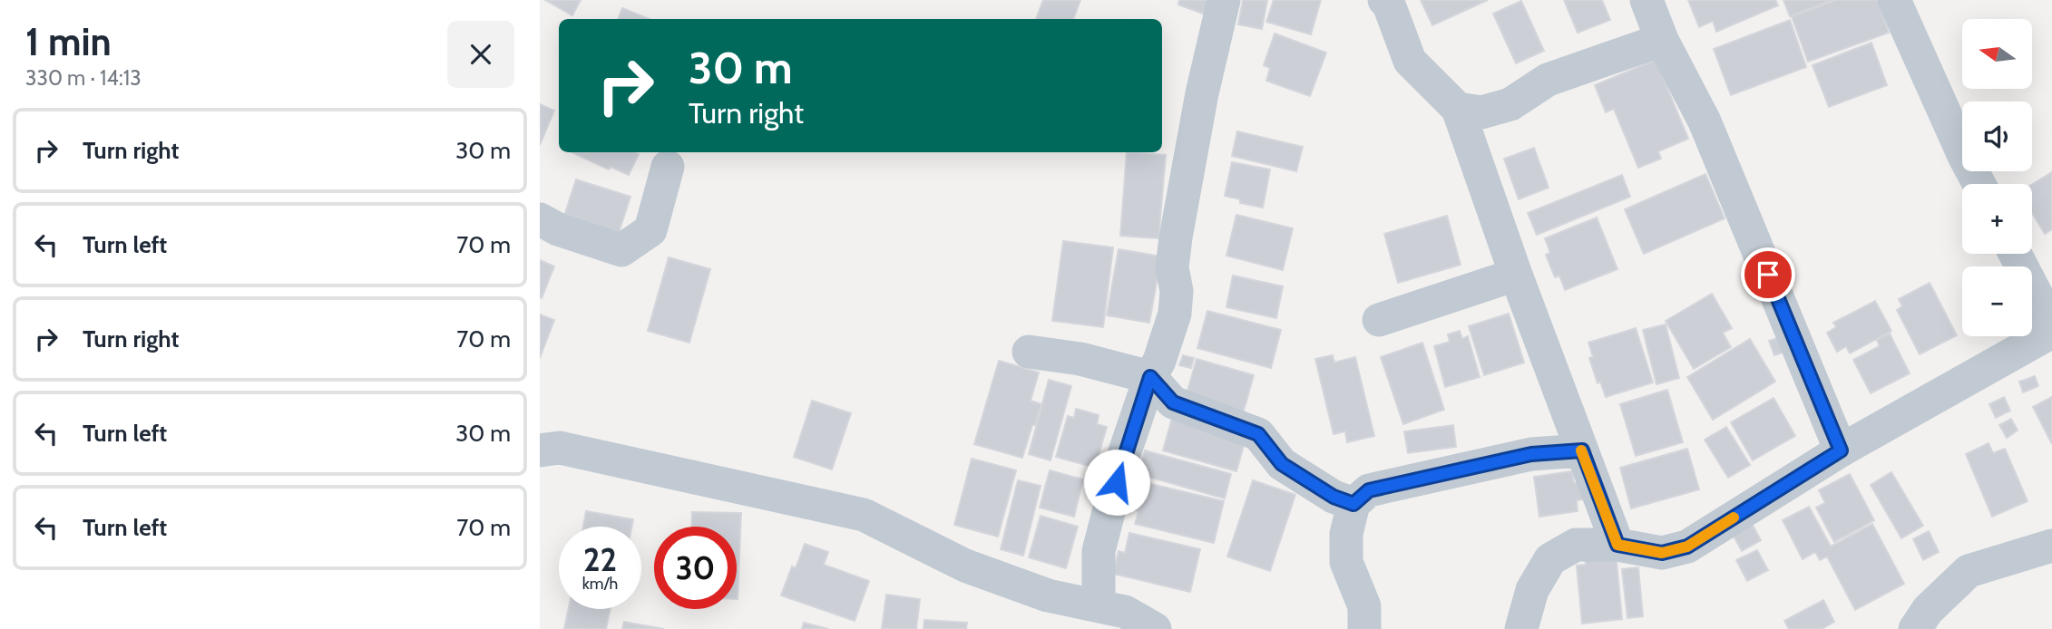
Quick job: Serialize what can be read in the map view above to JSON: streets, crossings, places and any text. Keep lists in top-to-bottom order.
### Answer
{
  "north": "left",
  "page": {
    "heading": ["1 min", "330 m · 14:13"],
    "map_buttons": ["+", "−"],
    "turn": ["30 m", "Turn right"],
    "list": [
      {
        "name": "Turn right",
        "value": "30 m"
      },
      {
        "name": "Turn left",
        "value": "70 m"
      },
      {
        "name": "Turn right",
        "value": "70 m"
      },
      {
        "name": "Turn left",
        "value": "30 m"
      },
      {
        "name": "Turn left",
        "value": "70 m"
      }
    ],
    "speed": "22 km/h",
    "limit": "30"
  }
}
